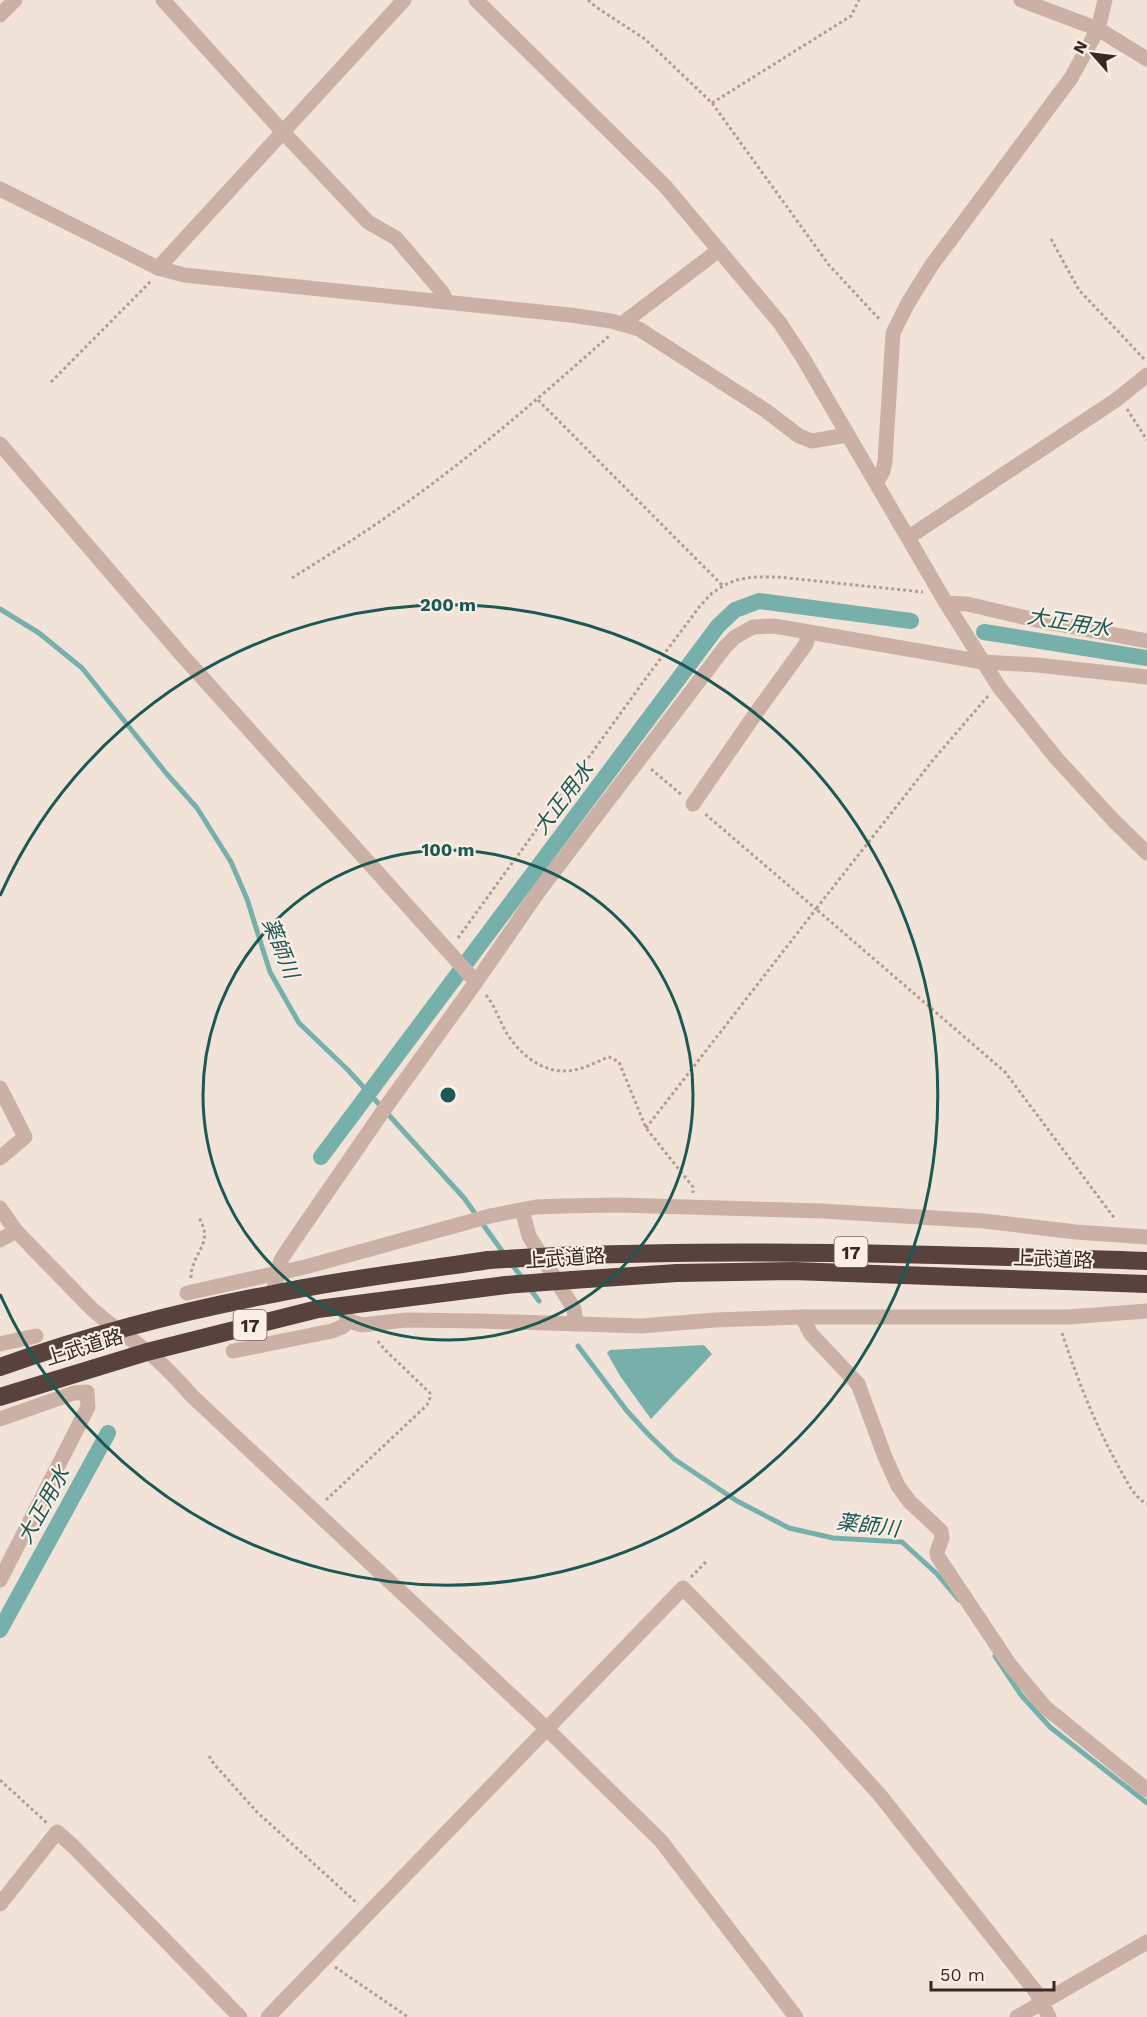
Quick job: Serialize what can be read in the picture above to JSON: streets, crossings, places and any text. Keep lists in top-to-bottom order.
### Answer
{
  "streets": {
    "highway": ["17", "上武道路"]
  },
  "water": ["大正用水", "薬師川"],
  "scale_bar": "50 m",
  "north": "top left",
  "rings": ["200 m", "100 m"]
}
